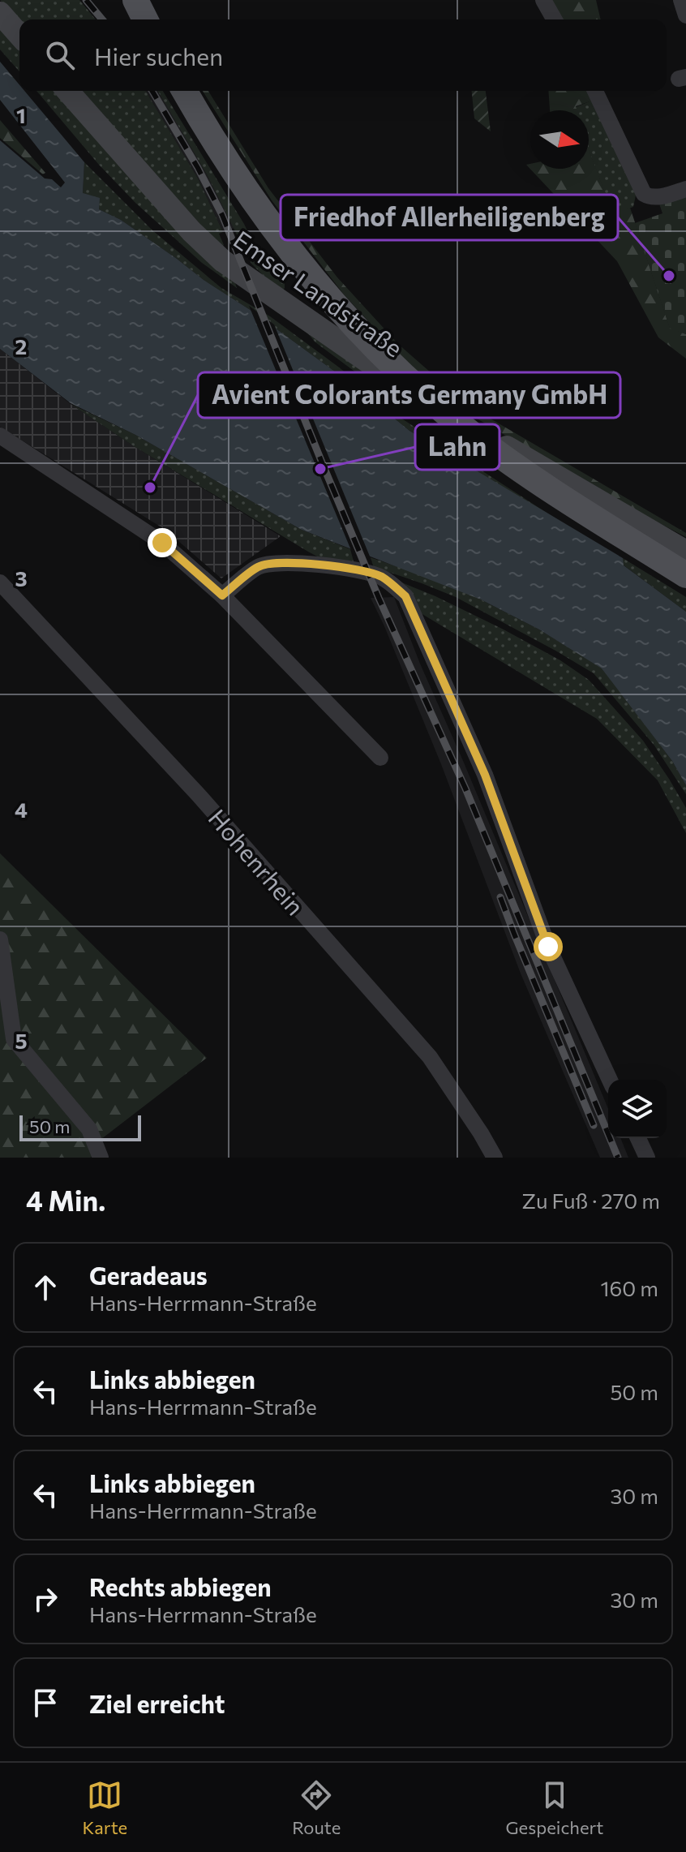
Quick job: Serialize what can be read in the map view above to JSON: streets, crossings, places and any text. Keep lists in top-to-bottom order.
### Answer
{
  "streets": {
    "street": ["Emser Landstraße", "Hohenrhein"]
  },
  "places": ["Friedhof Allerheiligenberg", "Lahn", "Avient Colorants Germany GmbH"],
  "scale_bar": "50 m",
  "north": "right",
  "page": {
    "search": "Hier suchen",
    "scale": "50 m",
    "heading": ["4 Min.", "Zu Fuß · 270 m"],
    "list": [
      ["Geradeaus", "Hans-Herrmann-Straße", "160 m"],
      ["Links abbiegen", "Hans-Herrmann-Straße", "50 m"],
      ["Links abbiegen", "Hans-Herrmann-Straße", "30 m"],
      ["Rechts abbiegen", "Hans-Herrmann-Straße", "30 m"],
      "Ziel erreicht"
    ],
    "nav": ["Karte", "Route", "Gespeichert"]
  },
  "grid": {
    "rows": [
      "1",
      "2",
      "3",
      "4",
      "5"
    ]
  }
}
